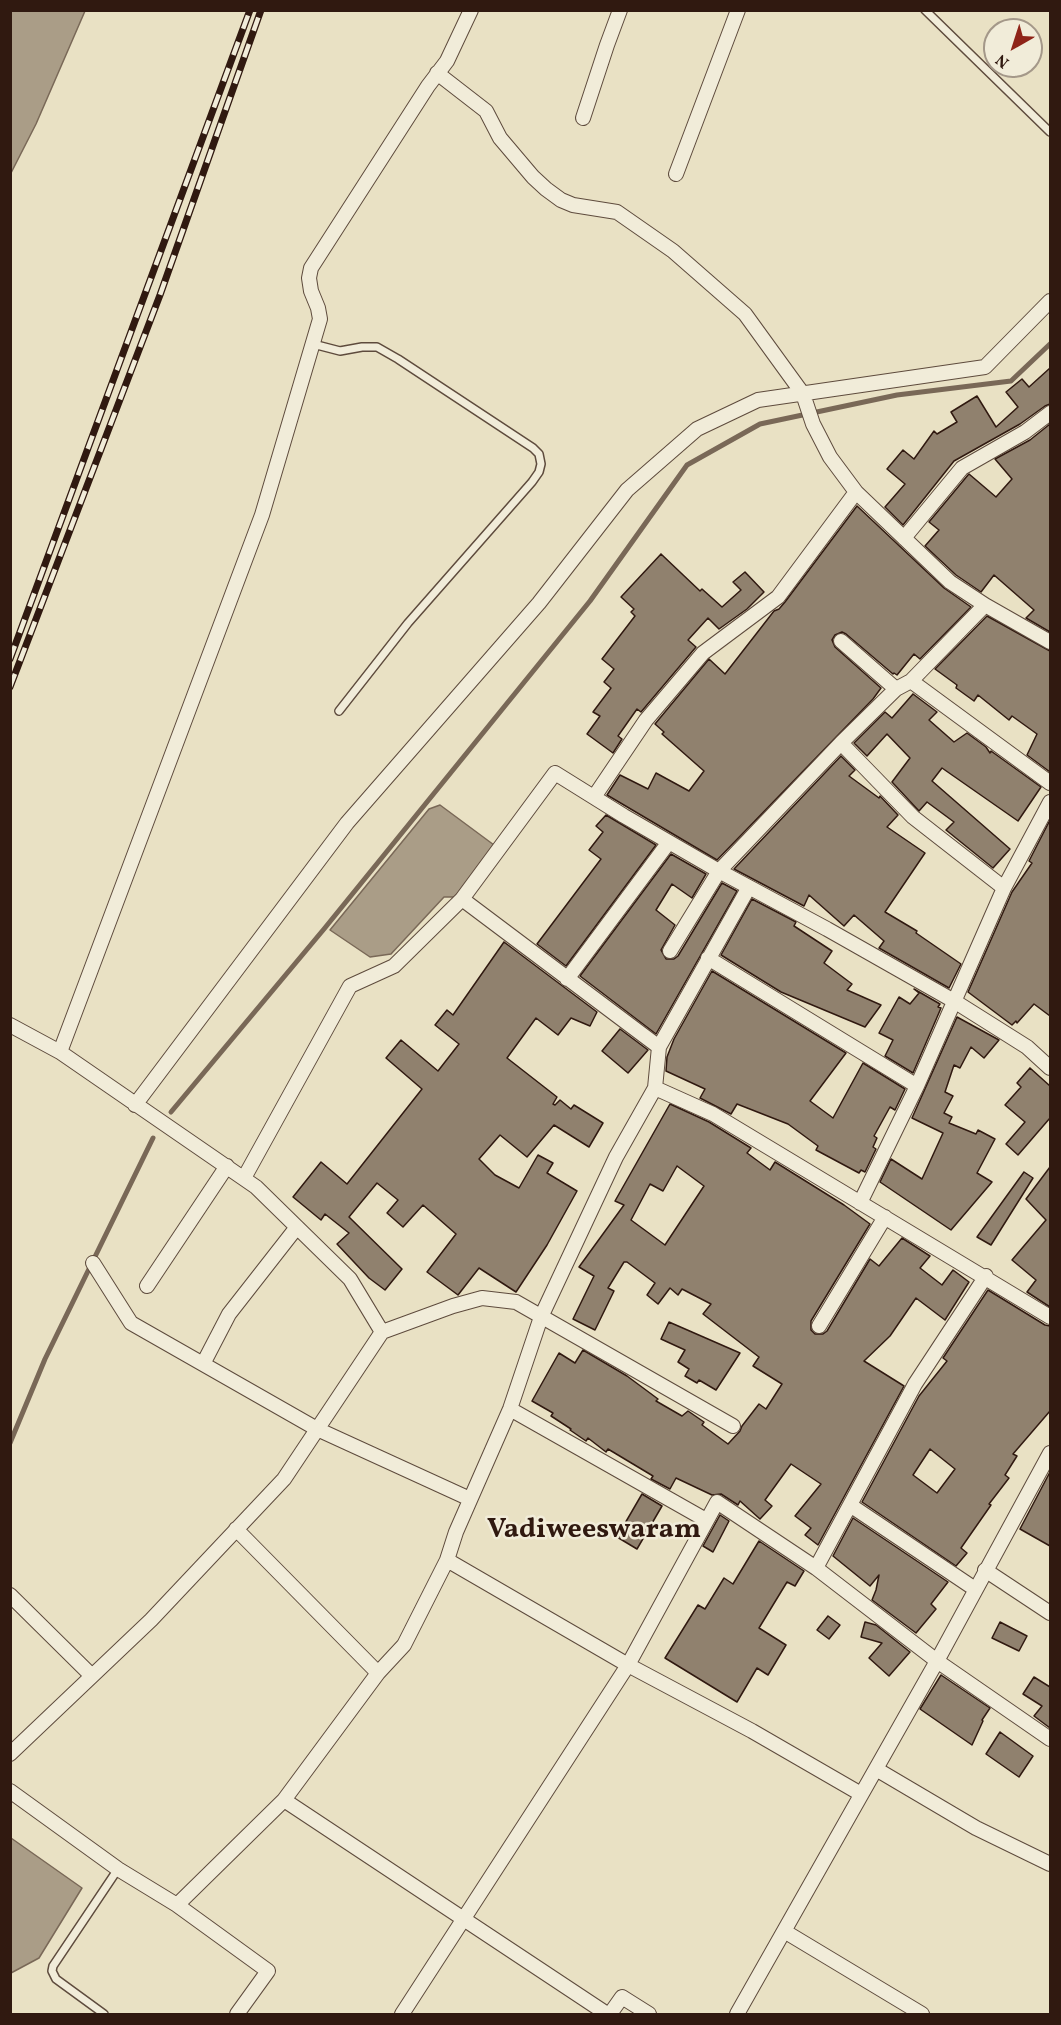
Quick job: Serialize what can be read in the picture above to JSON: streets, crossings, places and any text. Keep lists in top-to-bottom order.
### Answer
{
  "districts": ["Vadiweeswaram"],
  "north": "bottom left"
}
